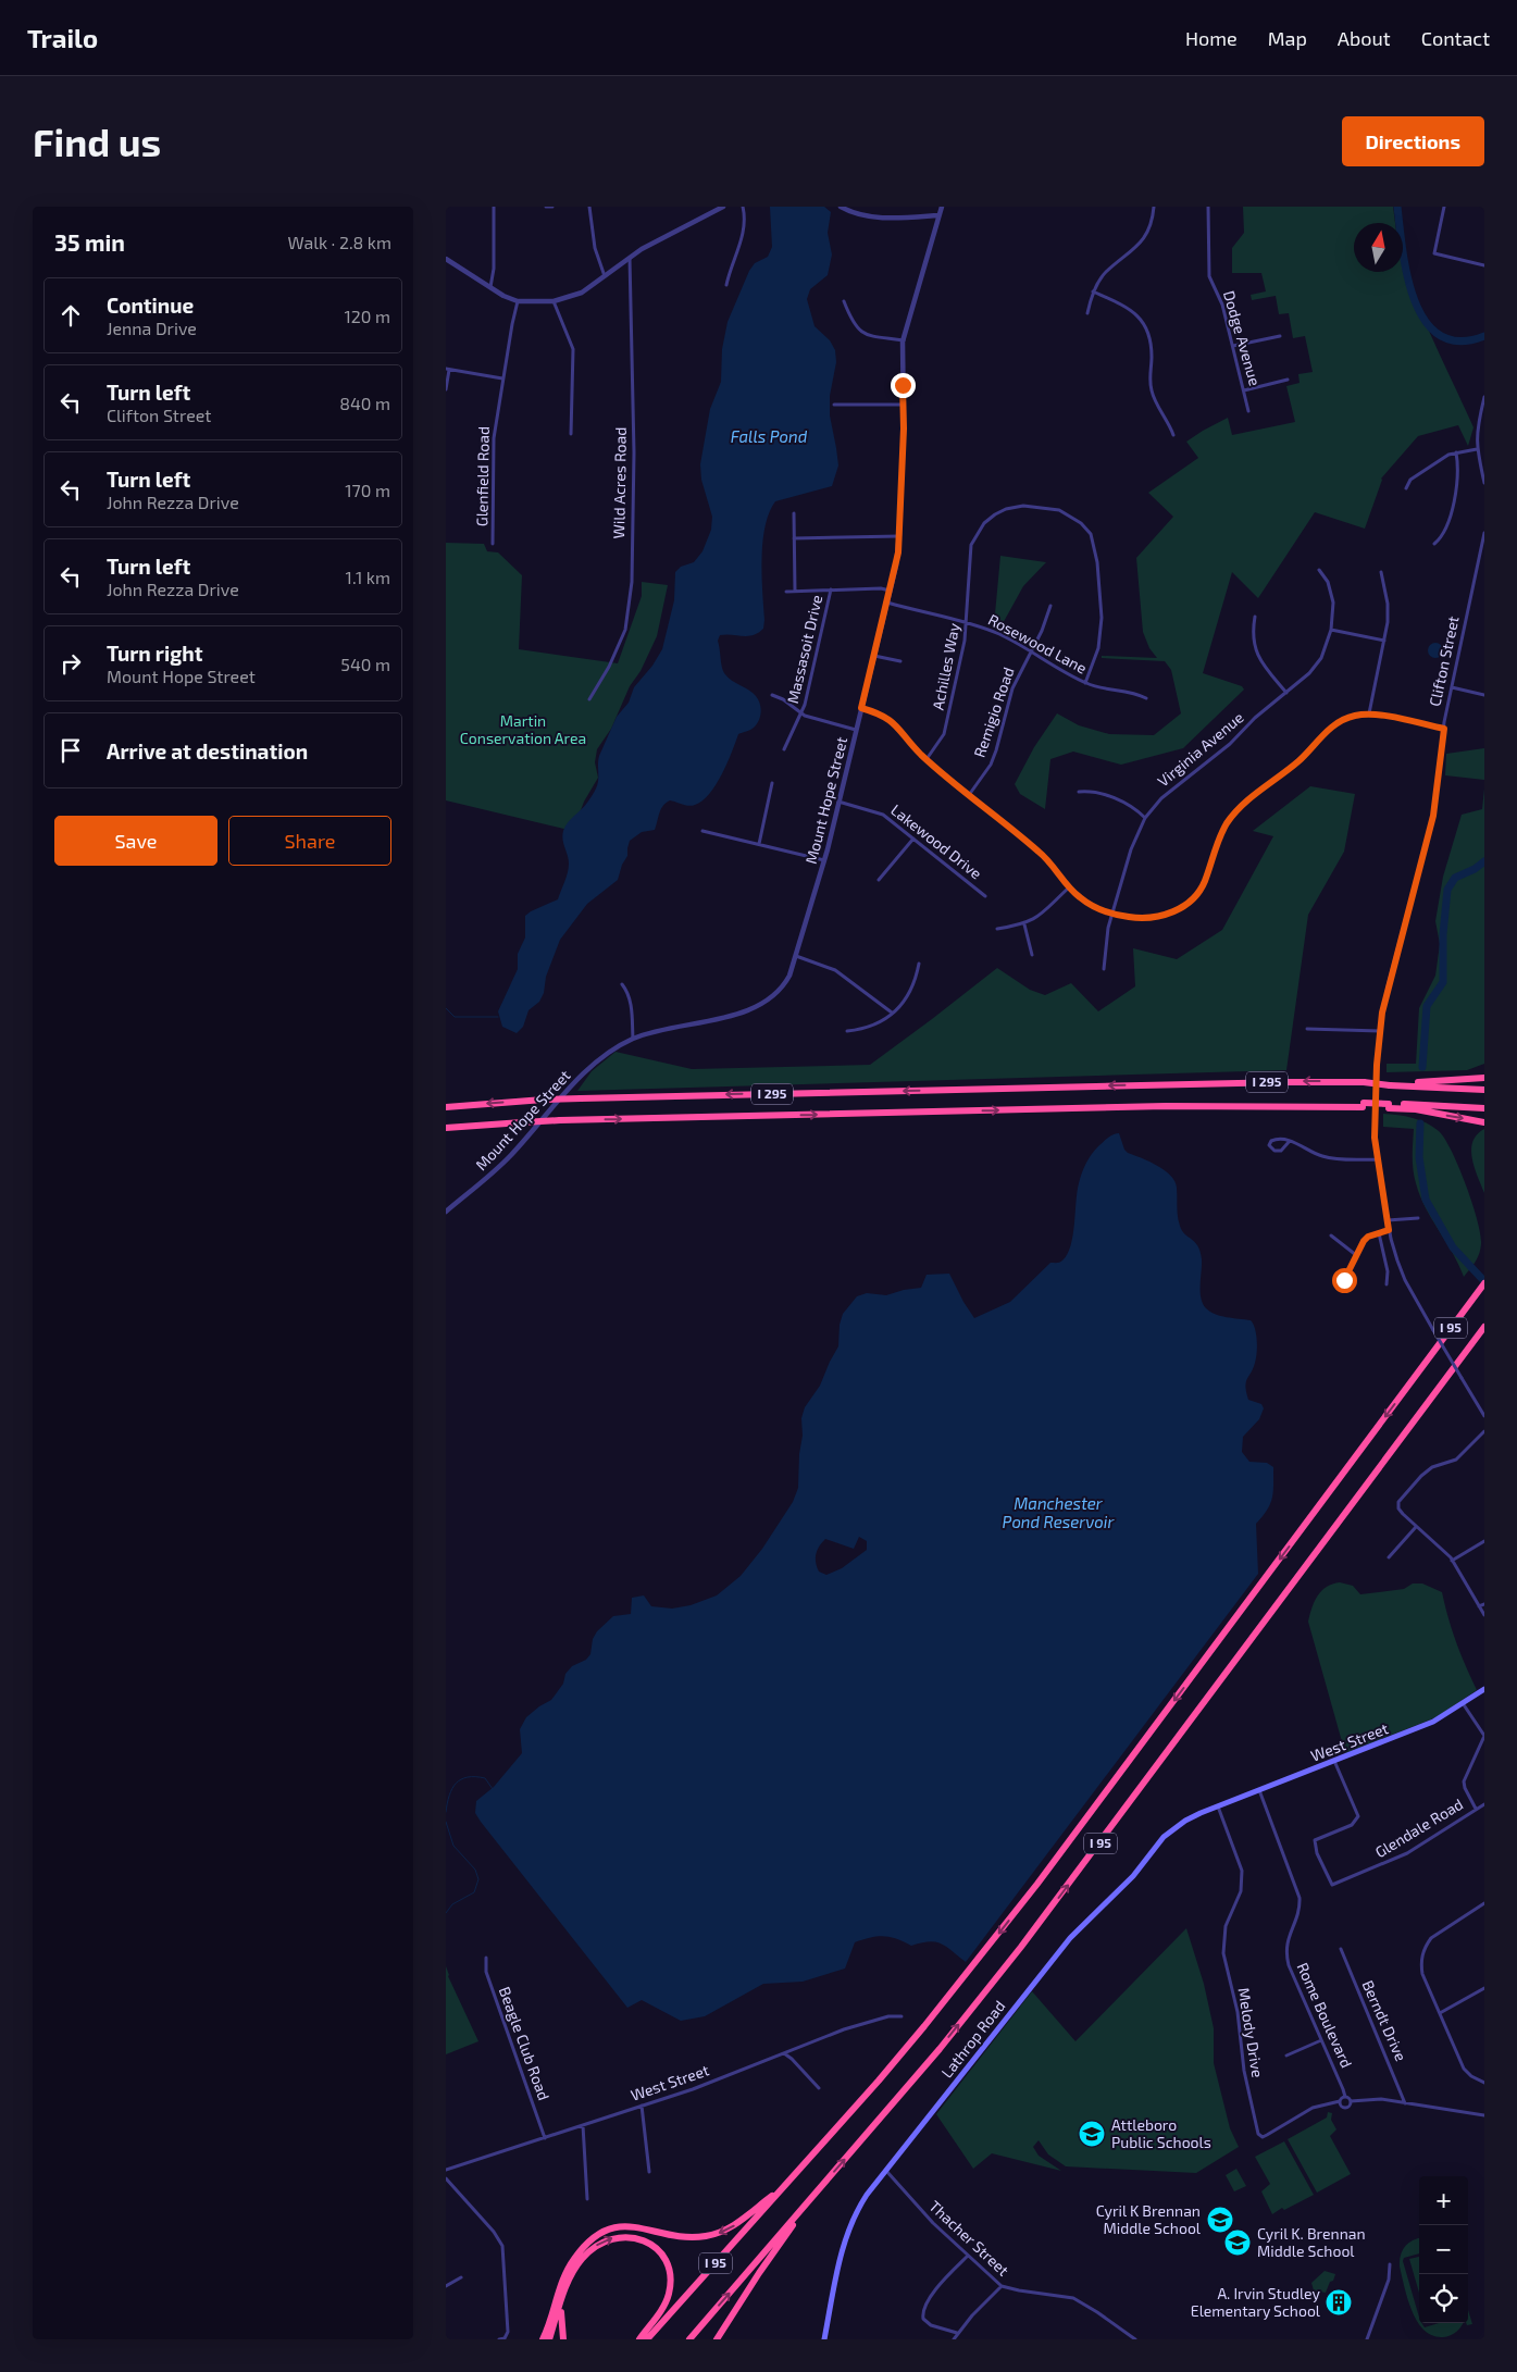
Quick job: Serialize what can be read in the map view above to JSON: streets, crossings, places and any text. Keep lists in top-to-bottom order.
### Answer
{
  "streets": {
    "highway": ["I 295", "I 95"],
    "main road": ["West Street", "Lathrop Road"],
    "street": [
      "Dodge Avenue",
      "Glenfield Road",
      "Wild Acres Road",
      "Rosewood Lane",
      "Massasoit Drive",
      "Clifton Street",
      "Achilles Way",
      "Remigio Road",
      "Virginia Avenue",
      "Mount Hope Street",
      "Lakewood Drive",
      "Glendale Road",
      "Rome Boulevard",
      "Berndt Drive",
      "Melody Drive",
      "Beagle Club Road",
      "Thacher Street"
    ]
  },
  "crossings": [
    ["Rosewood Lane", "Achilles Way"],
    ["Rosewood Lane", "Remigio Road"],
    ["Rosewood Lane", "Mount Hope Street"],
    ["Mount Hope Street", "Lakewood Drive"],
    ["West Street", "Glendale Road"],
    ["West Street", "Rome Boulevard"],
    ["West Street", "Melody Drive"],
    ["West Street", "Lathrop Road"],
    ["West Street", "Beagle Club Road"],
    ["Melody Drive", "Lathrop Road"],
    ["Lathrop Road", "Thacher Street"]
  ],
  "water": ["Falls Pond", "Manchester Pond Reservoir"],
  "parks": ["Martin Conservation Area"],
  "places": {
    "school or university": ["Attleboro Public Schools", "Cyril K Brennan Middle School", "Cyril K. Brennan Middle School"],
    "building": ["A. Irvin Studley Elementary School"]
  },
  "north": "top",
  "page": {
    "header": "Trailo",
    "nav": [
      "Home",
      "Map",
      "About",
      "Contact"
    ],
    "buttons": [
      "Directions",
      ["Save", "Share"]
    ],
    "title": "Find us",
    "heading": ["35 min", "Walk · 2.8 km"],
    "list": [
      ["Continue", "Jenna Drive", "120 m"],
      ["Turn left", "Clifton Street", "840 m"],
      ["Turn left", "John Rezza Drive", "170 m"],
      ["Turn left", "John Rezza Drive", "1.1 km"],
      ["Turn right", "Mount Hope Street", "540 m"],
      "Arrive at destination"
    ],
    "map_buttons": ["+", "−"]
  }
}
